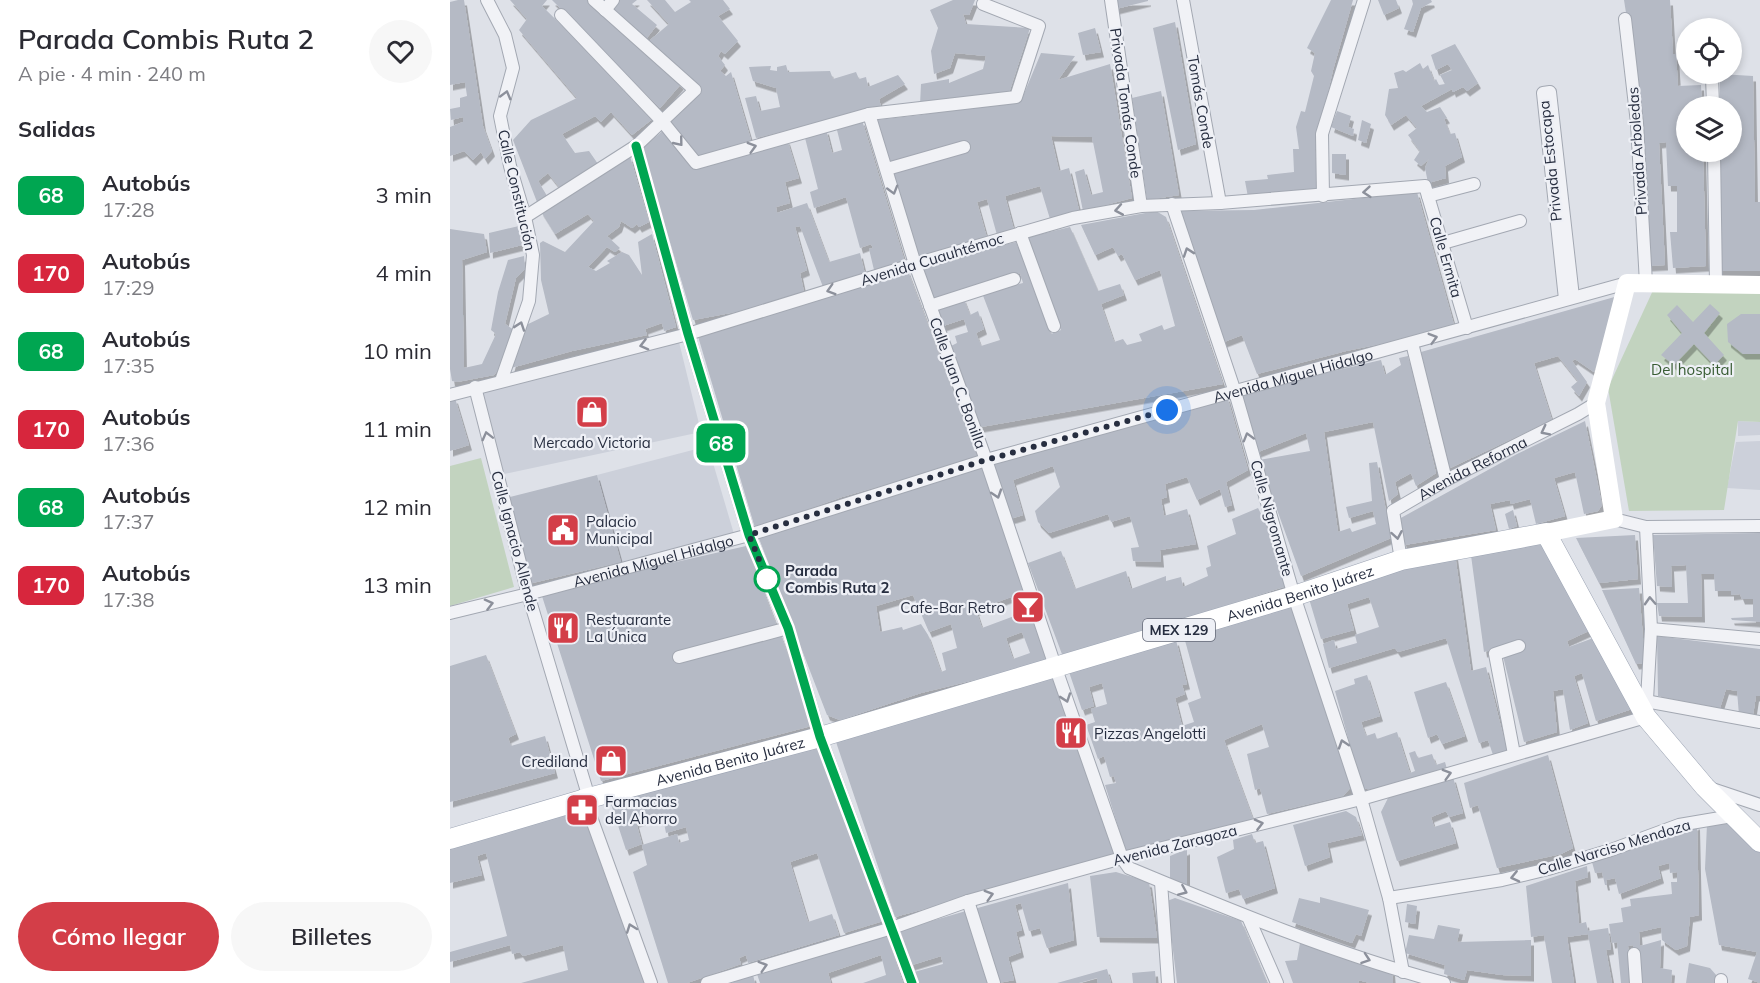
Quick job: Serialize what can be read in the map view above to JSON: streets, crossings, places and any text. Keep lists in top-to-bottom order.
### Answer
{
  "streets": {
    "main road": ["Avenida Miguel Hidalgo", "Avenida Benito Juárez", "MEX 129"],
    "street": [
      "Tomás Conde",
      "Privada Tomás Conde",
      "Privada Arboledas",
      "Privada Estocapa",
      "Calle Constitución",
      "Calle Ermita",
      "Avenida Cuauhtémoc",
      "Calle Juan C. Bonilla",
      "Avenida Reforma",
      "Calle Nigromante",
      "Calle Ignacio Allende",
      "Avenida Zaragoza",
      "Calle Narciso Mendoza"
    ]
  },
  "crossings": [
    ["Tomás Conde", "Avenida Cuauhtémoc"],
    ["Privada Tomás Conde", "Avenida Cuauhtémoc"],
    ["Privada Arboledas", "Avenida Miguel Hidalgo"],
    ["Privada Estocapa", "Avenida Miguel Hidalgo"],
    ["Calle Constitución", "Avenida Cuauhtémoc"],
    ["Calle Ermita", "Avenida Cuauhtémoc"],
    ["Calle Ermita", "Avenida Miguel Hidalgo"],
    ["Avenida Cuauhtémoc", "Calle Juan C. Bonilla"],
    ["Avenida Cuauhtémoc", "Calle Nigromante"],
    ["Avenida Cuauhtémoc", "Calle Ignacio Allende"],
    ["Avenida Miguel Hidalgo", "Calle Juan C. Bonilla"],
    ["Avenida Miguel Hidalgo", "Calle Nigromante"],
    ["Avenida Miguel Hidalgo", "Calle Ignacio Allende"],
    ["Calle Juan C. Bonilla", "Avenida Benito Juárez"],
    ["Calle Juan C. Bonilla", "Avenida Zaragoza"],
    ["Avenida Reforma", "Avenida Benito Juárez"],
    ["Calle Nigromante", "Avenida Benito Juárez"],
    ["Calle Nigromante", "Avenida Zaragoza"],
    ["Calle Nigromante", "Calle Narciso Mendoza"],
    ["Calle Ignacio Allende", "Avenida Benito Juárez"]
  ],
  "one_way": [
    "Calle Constitución",
    "Avenida Cuauhtémoc",
    "Calle Juan C. Bonilla",
    "Avenida Reforma",
    "Calle Nigromante",
    "Calle Ignacio Allende",
    "Avenida Zaragoza",
    "Calle Narciso Mendoza"
  ],
  "parks": ["Del hospital"],
  "places": {
    "shop": ["Mercado Victoria", "Crediland"],
    "public building": ["Palacio Municipal"],
    "other": ["Parada Combis Ruta 2"],
    "bar": ["Cafe-Bar Retro"],
    "restaurant": ["Restuarante La Única", "Pizzas Angelotti"],
    "pharmacy": ["Farmacias del Ahorro"]
  },
  "lines": ["bus line 68"],
  "page": {
    "heading": [
      ["Parada Combis Ruta 2", "A pie · 4 min · 240 m"],
      "Salidas"
    ],
    "on_map": "68",
    "list": [
      {
        "mark": "68",
        "name": "Autobús",
        "note": "17:28",
        "value": "3 min"
      },
      {
        "mark": "170",
        "name": "Autobús",
        "note": "17:29",
        "value": "4 min"
      },
      {
        "mark": "68",
        "name": "Autobús",
        "note": "17:35",
        "value": "10 min"
      },
      {
        "mark": "170",
        "name": "Autobús",
        "note": "17:36",
        "value": "11 min"
      },
      {
        "mark": "68",
        "name": "Autobús",
        "note": "17:37",
        "value": "12 min"
      },
      {
        "mark": "170",
        "name": "Autobús",
        "note": "17:38",
        "value": "13 min"
      }
    ],
    "buttons": ["Cómo llegar", "Billetes"]
  }
}
